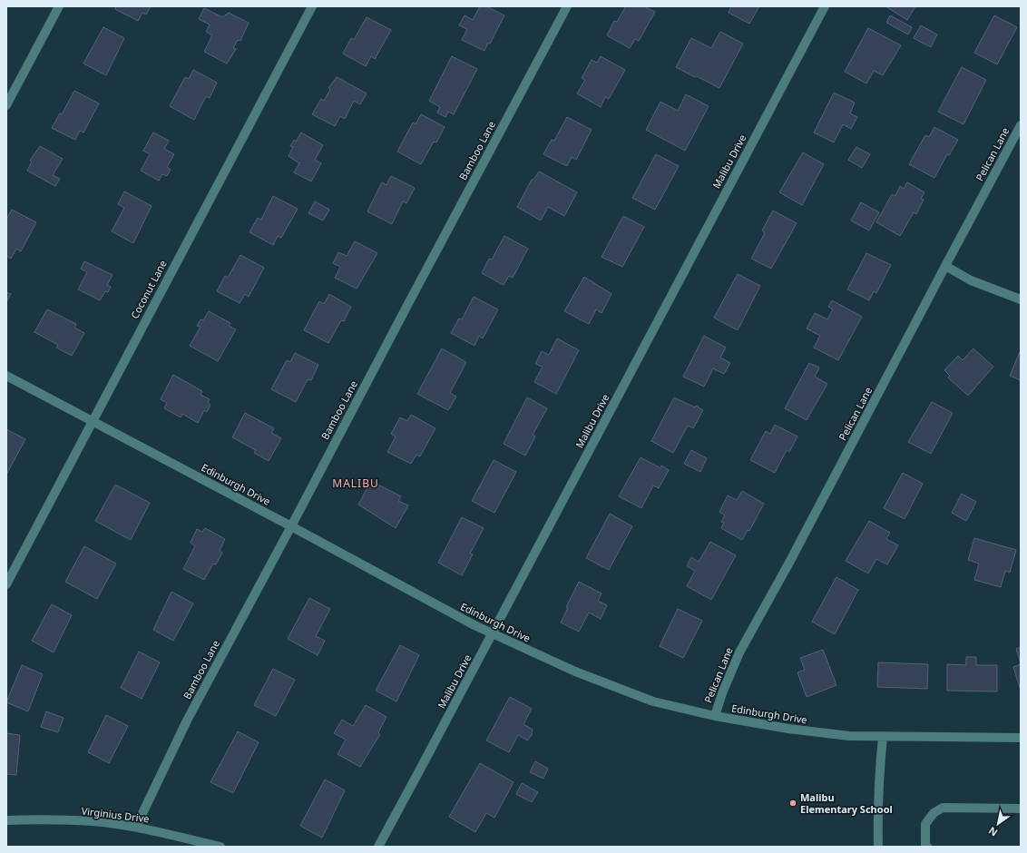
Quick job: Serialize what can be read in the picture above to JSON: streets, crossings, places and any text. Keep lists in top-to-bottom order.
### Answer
{
  "streets": {
    "street": [
      "Bamboo Lane",
      "Pelican Lane",
      "Malibu Drive",
      "Coconut Lane",
      "Edinburgh Drive",
      "Virginius Drive"
    ]
  },
  "crossings": [
    ["Bamboo Lane", "Edinburgh Drive"],
    ["Bamboo Lane", "Virginius Drive"],
    ["Pelican Lane", "Edinburgh Drive"],
    ["Malibu Drive", "Edinburgh Drive"],
    ["Coconut Lane", "Edinburgh Drive"]
  ],
  "districts": ["MALIBU"],
  "places": ["Malibu Elementary School"],
  "north": "bottom left"
}
